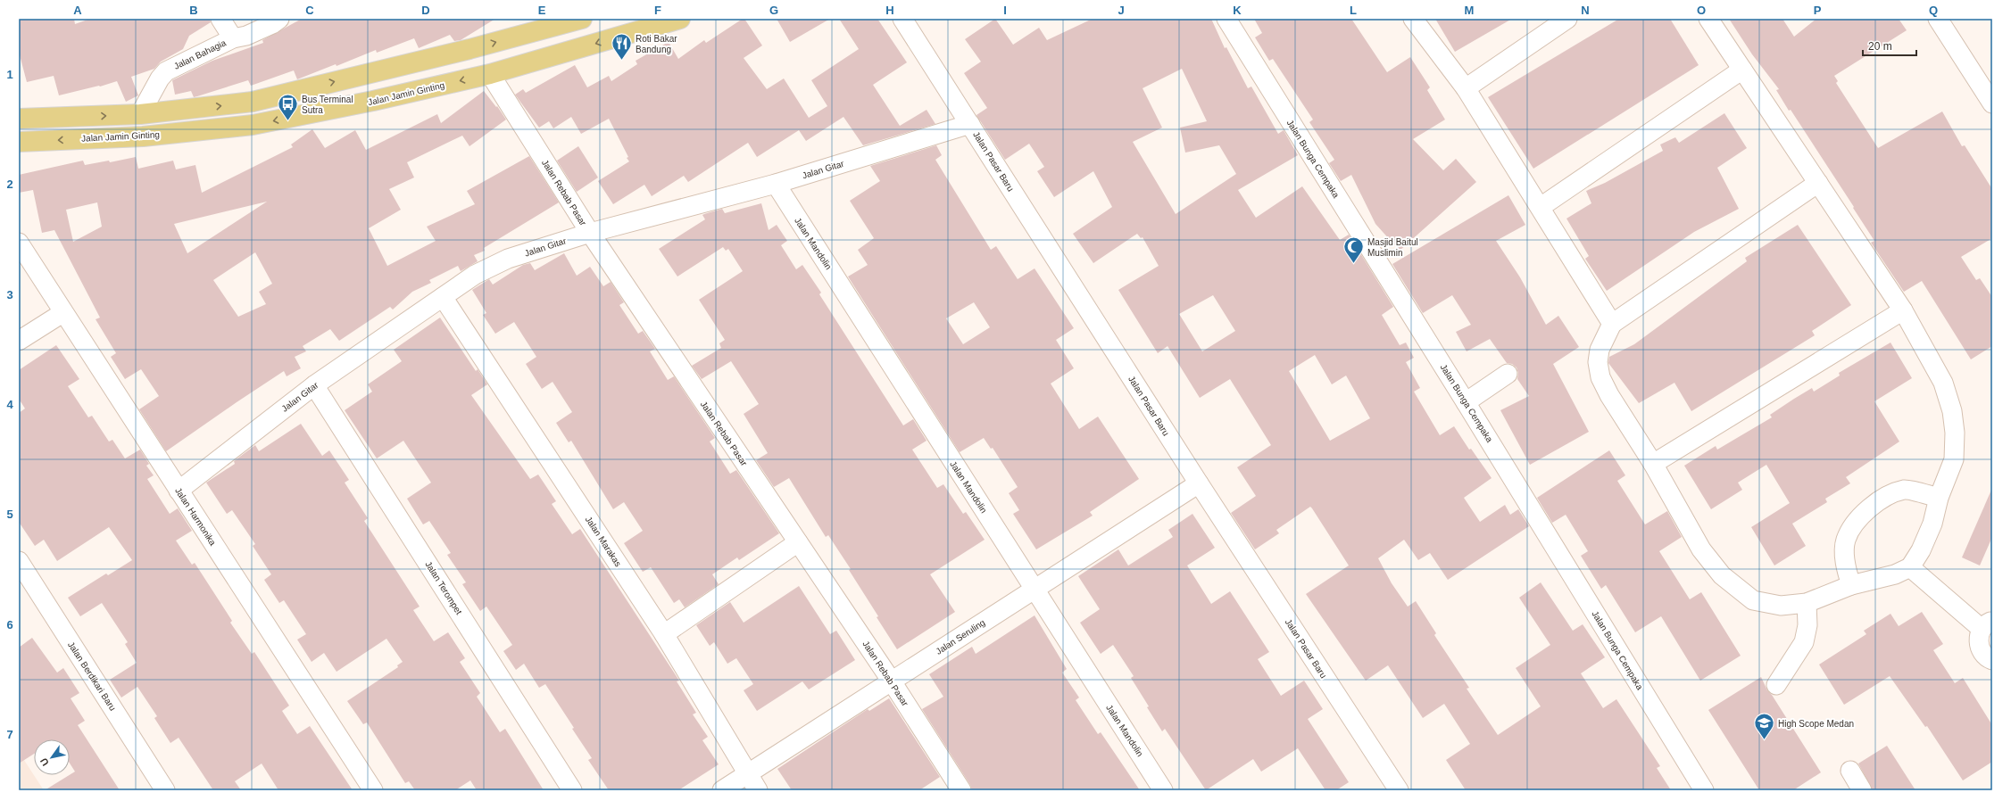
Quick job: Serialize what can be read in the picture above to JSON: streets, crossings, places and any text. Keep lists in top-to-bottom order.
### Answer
{
  "streets": {
    "main road": ["Jalan Jamin Ginting"],
    "street": [
      "Jalan Bahagia",
      "Jalan Bunga Cempaka",
      "Jalan Pasar Baru",
      "Jalan Gitar",
      "Jalan Rebab Pasar",
      "Jalan Mandolin",
      "Jalan Harmonika",
      "Jalan Marakas",
      "Jalan Terompet",
      "Jalan Seruling",
      "Jalan Berdikari Baru"
    ]
  },
  "crossings": [
    ["Jalan Jamin Ginting", "Jalan Rebab Pasar"],
    ["Jalan Pasar Baru", "Jalan Gitar"],
    ["Jalan Pasar Baru", "Jalan Seruling"],
    ["Jalan Gitar", "Jalan Rebab Pasar"],
    ["Jalan Gitar", "Jalan Mandolin"],
    ["Jalan Gitar", "Jalan Harmonika"],
    ["Jalan Gitar", "Jalan Marakas"],
    ["Jalan Gitar", "Jalan Terompet"],
    ["Jalan Rebab Pasar", "Jalan Seruling"],
    ["Jalan Mandolin", "Jalan Seruling"],
    ["Jalan Marakas", "Jalan Seruling"]
  ],
  "places": {
    "restaurant": ["Roti Bakar Bandung"],
    "bus stop": ["Bus Terminal Sutra"],
    "mosque": ["Masjid Baitul Muslimin"],
    "school or university": ["High Scope Medan"]
  },
  "scale_bar": "20 m",
  "north": "bottom left",
  "grid": {
    "columns": [
      "A",
      "B",
      "C",
      "D",
      "E",
      "F",
      "G",
      "H",
      "I",
      "J",
      "K",
      "L",
      "M",
      "N",
      "O",
      "P",
      "Q"
    ],
    "rows": [
      "1",
      "2",
      "3",
      "4",
      "5",
      "6",
      "7"
    ]
  }
}
